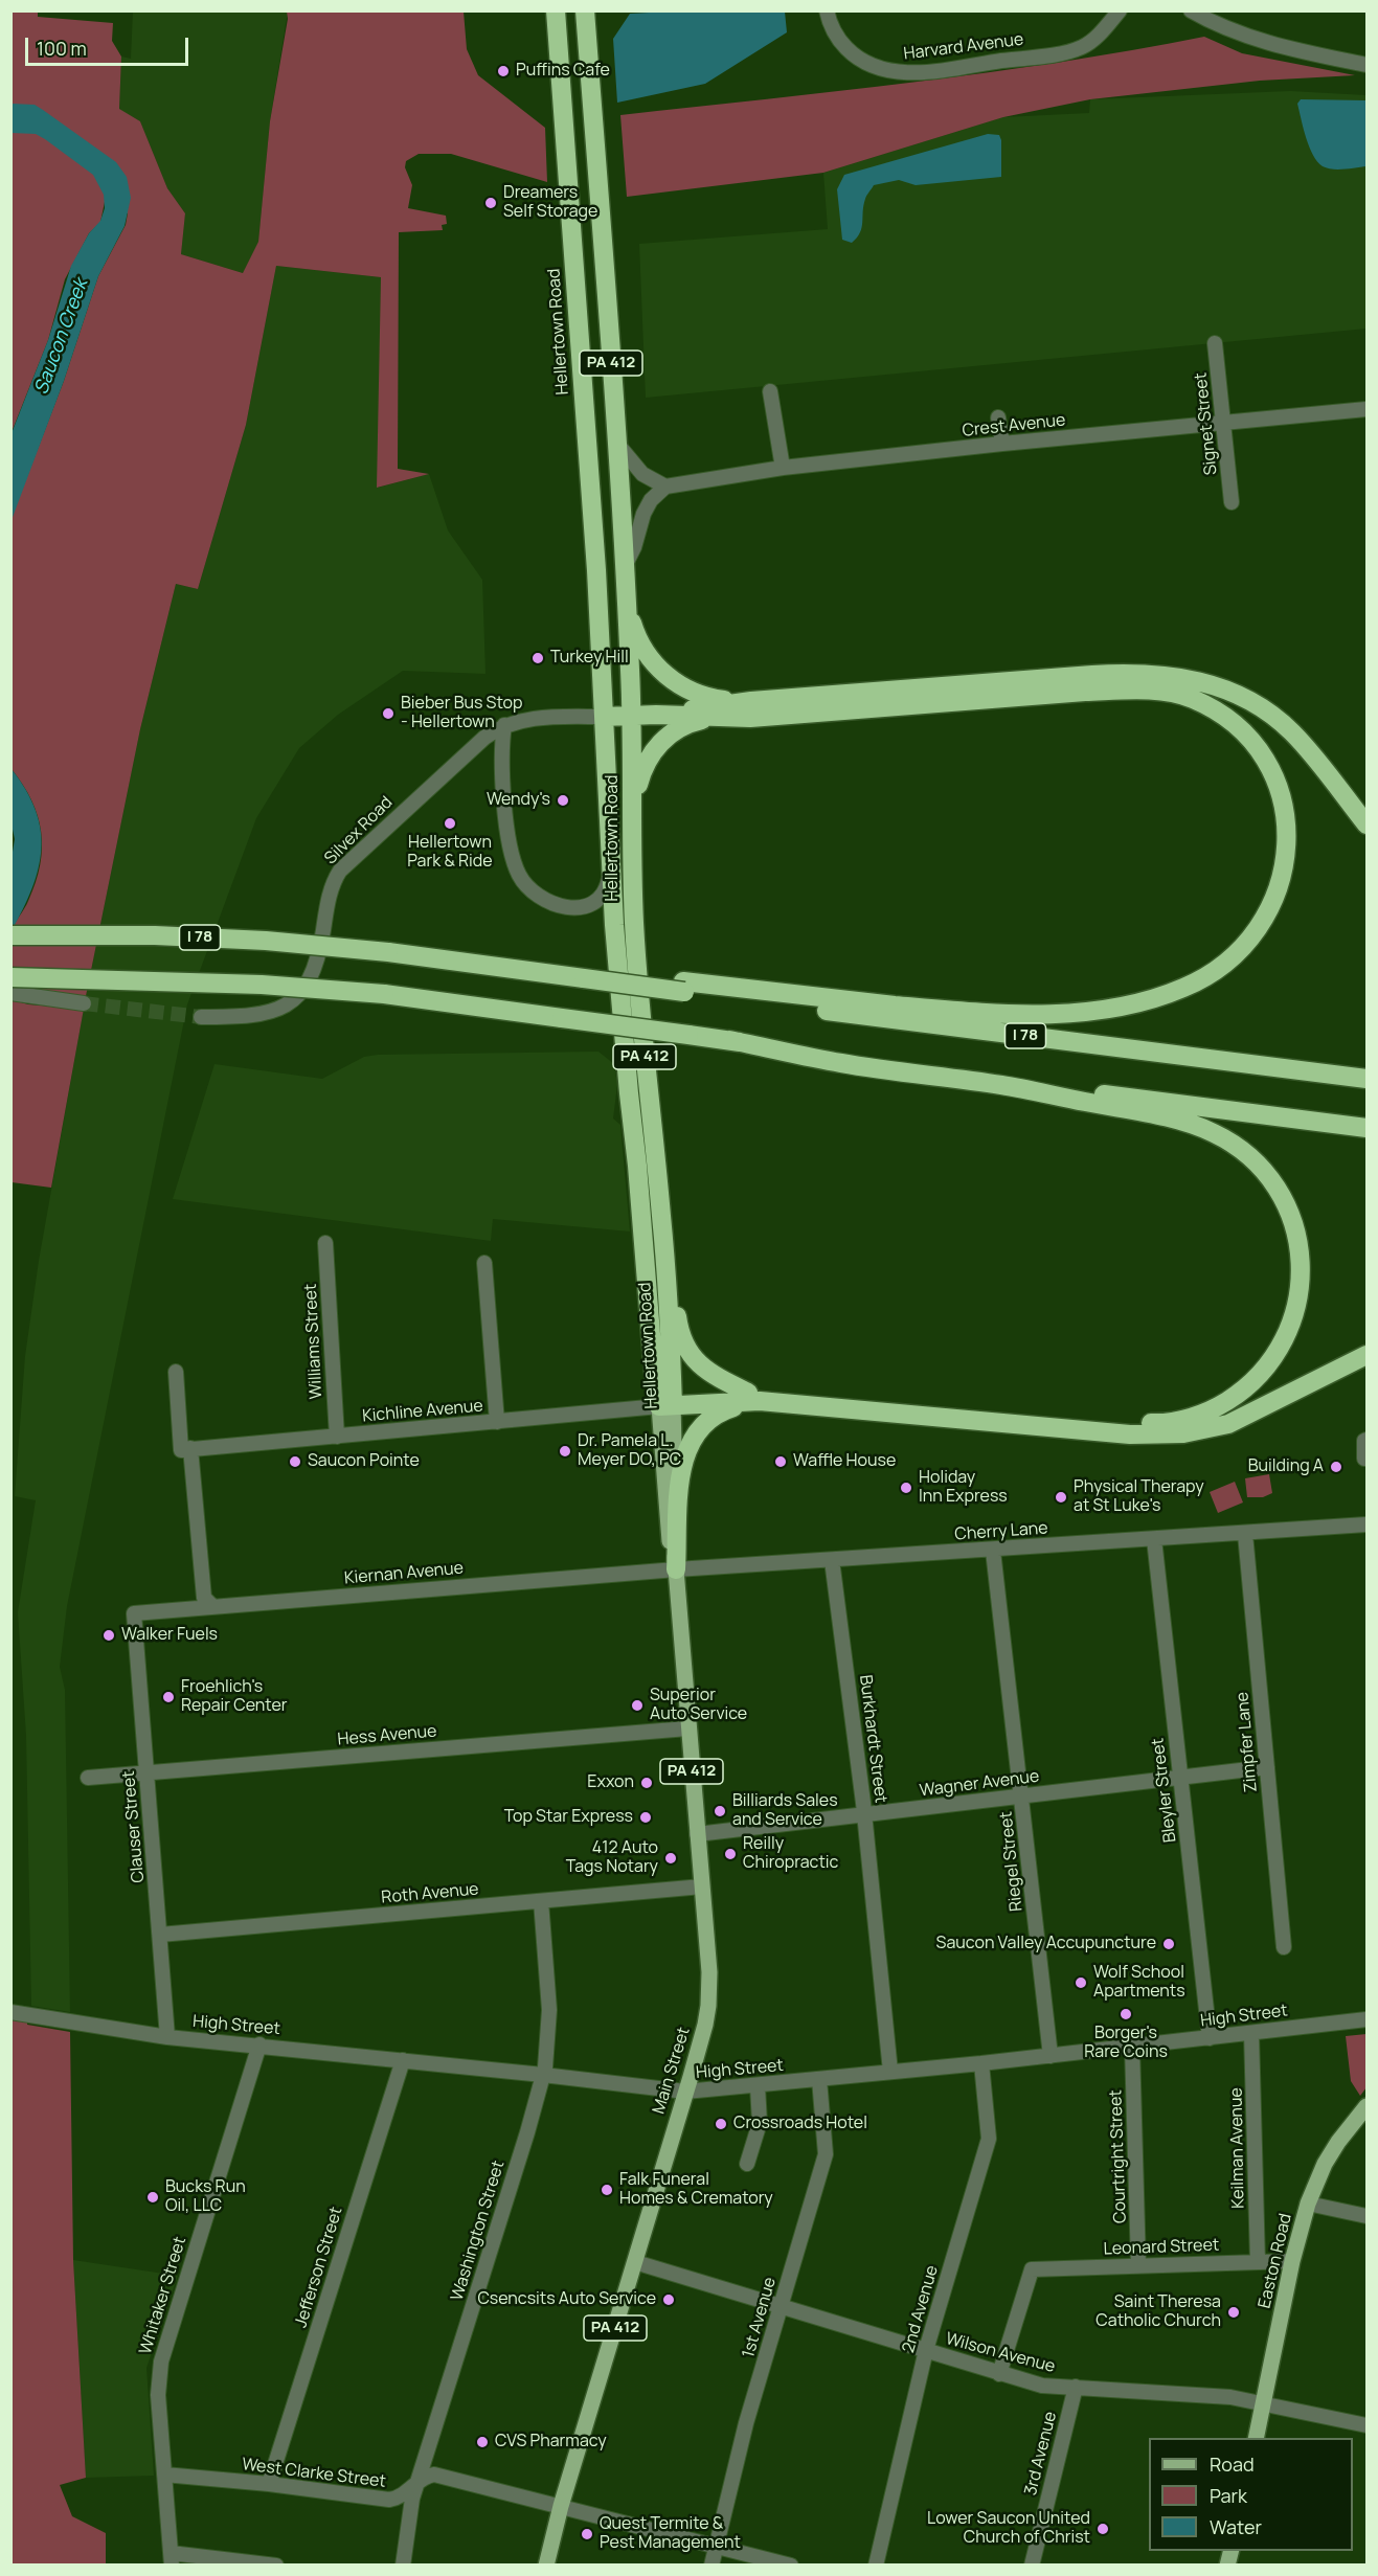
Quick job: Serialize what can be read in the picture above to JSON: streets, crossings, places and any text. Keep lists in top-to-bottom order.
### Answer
{
  "streets": {
    "highway": ["Hellertown Road", "PA 412", "I 78"],
    "main road": ["Main Street", "Easton Road"],
    "street": [
      "Harvard Avenue",
      "Signet Street",
      "Crest Avenue",
      "Silvex Road",
      "Williams Street",
      "Kichline Avenue",
      "Cherry Lane",
      "Kiernan Avenue",
      "Hess Avenue",
      "Burkhardt Street",
      "Zimpfer Lane",
      "Wagner Avenue",
      "Bleyler Street",
      "Clauser Street",
      "Riegel Street",
      "Roth Avenue",
      "High Street",
      "Keilman Avenue",
      "Courtright Street",
      "Washington Street",
      "Leonard Street",
      "Jefferson Street",
      "Whitaker Street",
      "2nd Avenue",
      "1st Avenue",
      "Wilson Avenue",
      "3rd Avenue",
      "West Clarke Street"
    ]
  },
  "crossings": [
    ["Hellertown Road", "Silvex Road"],
    ["Hellertown Road", "Kichline Avenue"],
    ["Hellertown Road", "Cherry Lane"],
    ["Hellertown Road", "Kiernan Avenue"],
    ["Hellertown Road", "Main Street"],
    ["Signet Street", "Crest Avenue"],
    ["Williams Street", "Kichline Avenue"],
    ["Cherry Lane", "Kiernan Avenue"],
    ["Cherry Lane", "Burkhardt Street"],
    ["Cherry Lane", "Zimpfer Lane"],
    ["Cherry Lane", "Bleyler Street"],
    ["Cherry Lane", "Riegel Street"],
    ["Cherry Lane", "Main Street"],
    ["Kiernan Avenue", "Clauser Street"],
    ["Kiernan Avenue", "Main Street"],
    ["Hess Avenue", "Clauser Street"],
    ["Hess Avenue", "Main Street"],
    ["Burkhardt Street", "Wagner Avenue"],
    ["Burkhardt Street", "High Street"],
    ["Zimpfer Lane", "Wagner Avenue"],
    ["Wagner Avenue", "Bleyler Street"],
    ["Wagner Avenue", "Riegel Street"],
    ["Wagner Avenue", "Main Street"],
    ["Bleyler Street", "High Street"],
    ["Clauser Street", "Roth Avenue"],
    ["Clauser Street", "High Street"],
    ["Riegel Street", "High Street"],
    ["Roth Avenue", "Main Street"],
    ["Roth Avenue", "Washington Street"],
    ["High Street", "Main Street"],
    ["High Street", "Keilman Avenue"],
    ["High Street", "Courtright Street"],
    ["High Street", "Washington Street"],
    ["High Street", "Jefferson Street"],
    ["High Street", "Whitaker Street"],
    ["High Street", "2nd Avenue"],
    ["High Street", "1st Avenue"],
    ["Main Street", "Wilson Avenue"],
    ["Main Street", "West Clarke Street"],
    ["Keilman Avenue", "Leonard Street"],
    ["Courtright Street", "Leonard Street"],
    ["Washington Street", "West Clarke Street"],
    ["Leonard Street", "Easton Road"],
    ["Leonard Street", "Wilson Avenue"],
    ["Easton Road", "Wilson Avenue"],
    ["Jefferson Street", "West Clarke Street"],
    ["Whitaker Street", "West Clarke Street"],
    ["2nd Avenue", "Wilson Avenue"],
    ["1st Avenue", "Wilson Avenue"],
    ["1st Avenue", "West Clarke Street"],
    ["Wilson Avenue", "3rd Avenue"]
  ],
  "water": ["Saucon Creek"],
  "places": [
    "Puffins Cafe",
    "Dreamers Self Storage",
    "Turkey Hill",
    "Bieber Bus Stop - Hellertown",
    "Wendy's",
    "Hellertown Park & Ride",
    "Dr. Pamela L. Meyer DO, PC",
    "Saucon Pointe",
    "Waffle House",
    "Building A",
    "Holiday Inn Express",
    "Physical Therapy at St Luke's",
    "Walker Fuels",
    "Froehlich's Repair Center",
    "Superior Auto Service",
    "Exxon",
    "Billiards Sales and Service",
    "Top Star Express",
    "Reilly Chiropractic",
    "412 Auto Tags Notary",
    "Saucon Valley Accupuncture",
    "Wolf School Apartments",
    "Borger's Rare Coins",
    "Crossroads Hotel",
    "Falk Funeral Homes & Crematory",
    "Bucks Run Oil, LLC",
    "Csencsits Auto Service",
    "Saint Theresa Catholic Church",
    "CVS Pharmacy",
    "Lower Saucon United Church of Christ",
    "Quest Termite & Pest Management"
  ],
  "legend": ["Road", "Park", "Water"],
  "scale_bar": "100 m"
}
